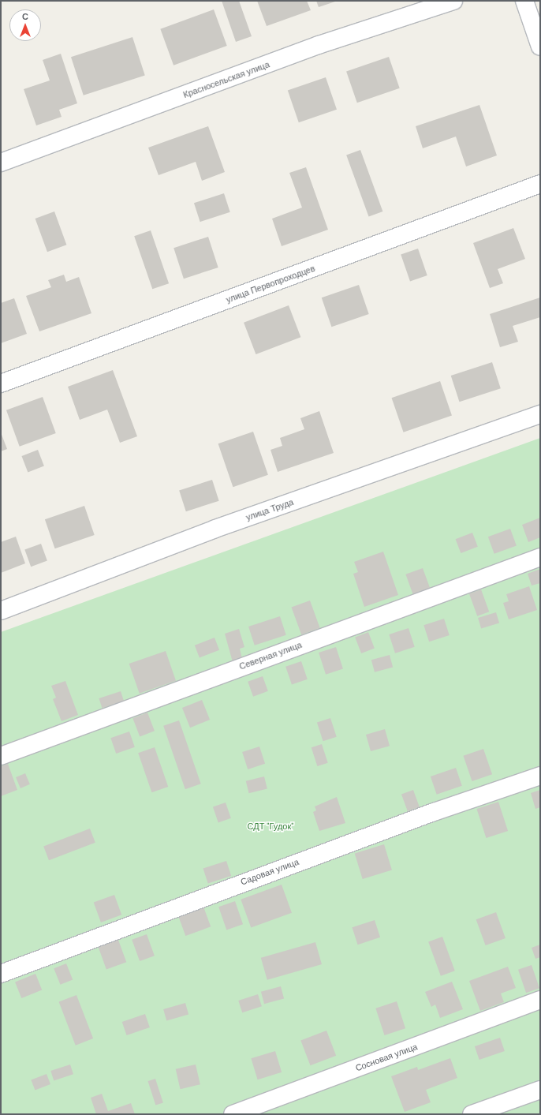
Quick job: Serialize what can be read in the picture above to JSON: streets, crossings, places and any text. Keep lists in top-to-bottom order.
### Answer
{
  "streets": {
    "street": [
      "Красносельская улица",
      "улица Первопроходцев",
      "улица Труда",
      "Северная улица",
      "Садовая улица",
      "Сосновая улица"
    ]
  },
  "parks": ["СДТ \"Гудок\""],
  "north": "top"
}
